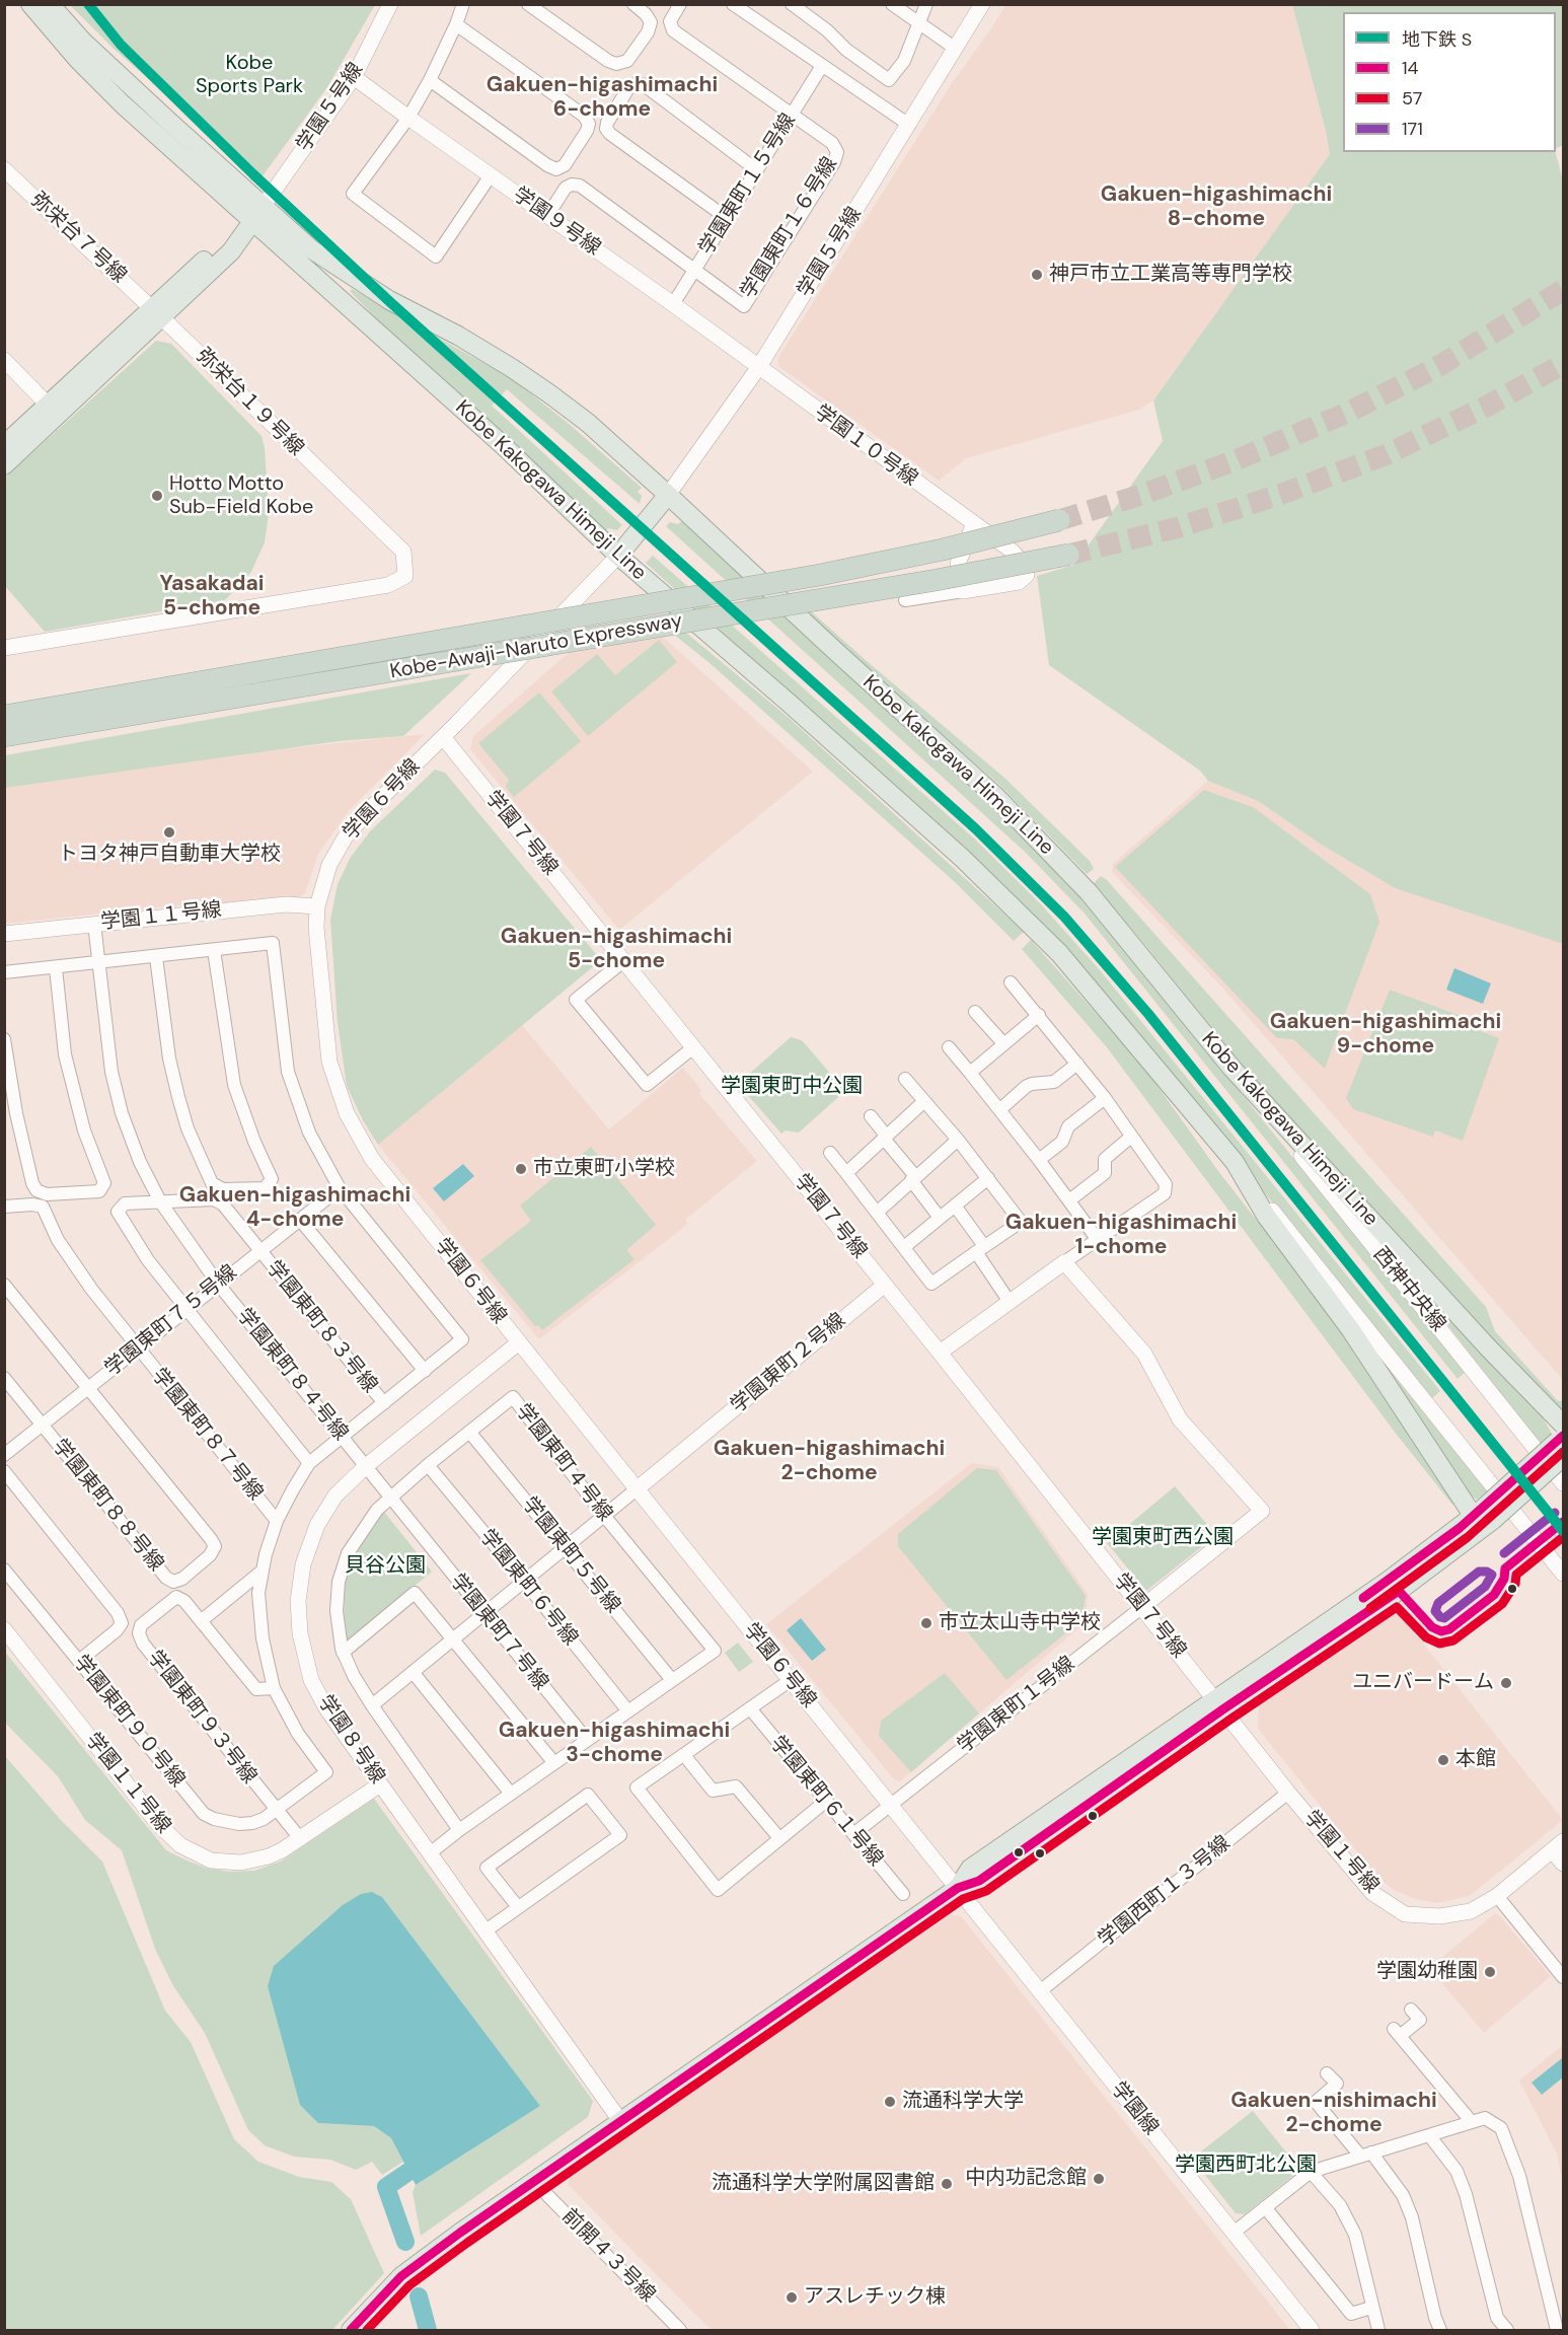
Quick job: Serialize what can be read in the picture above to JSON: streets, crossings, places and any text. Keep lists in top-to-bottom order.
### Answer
{
  "streets": {
    "highway": ["Kobe-Awaji-Naruto Expressway"],
    "main road": ["Kobe Kakogawa Himeji Line"],
    "street": [
      "学園５号線",
      "学園東町１５号線",
      "学園９号線",
      "学園東町１６号線",
      "弥栄台７号線",
      "弥栄台１９号線",
      "学園１０号線",
      "学園６号線",
      "学園７号線",
      "学園１１号線",
      "西神中央線",
      "学園東町７５号線",
      "学園東町８３号線",
      "学園東町２号線",
      "学園東町８４号線",
      "学園東町８７号線",
      "学園東町４号線",
      "学園東町８８号線",
      "学園東町５号線",
      "学園東町６号線",
      "学園東町７号線",
      "学園東町１号線",
      "学園東町９３号線",
      "学園東町９０号線",
      "学園８号線",
      "学園東町６１号線",
      "学園１号線",
      "学園西町１３号線",
      "学園線",
      "前開４３号線"
    ]
  },
  "crossings": [
    ["学園５号線", "学園９号線"],
    ["学園５号線", "学園１０号線"],
    ["学園５号線", "Kobe Kakogawa Himeji Line"],
    ["学園東町１５号線", "学園９号線"],
    ["学園東町１５号線", "学園東町１６号線"],
    ["学園９号線", "学園１０号線"],
    ["弥栄台７号線", "弥栄台１９号線"],
    ["Kobe Kakogawa Himeji Line", "学園６号線"],
    ["Kobe Kakogawa Himeji Line", "学園７号線"],
    ["Kobe Kakogawa Himeji Line", "西神中央線"],
    ["Kobe Kakogawa Himeji Line", "学園８号線"],
    ["Kobe Kakogawa Himeji Line", "学園１号線"],
    ["Kobe Kakogawa Himeji Line", "学園線"],
    ["Kobe Kakogawa Himeji Line", "前開４３号線"],
    ["学園６号線", "学園７号線"],
    ["学園６号線", "学園１１号線"],
    ["学園６号線", "学園東町２号線"],
    ["学園６号線", "学園東町１号線"],
    ["学園６号線", "学園８号線"],
    ["学園６号線", "学園線"],
    ["学園７号線", "学園東町２号線"],
    ["学園７号線", "学園東町１号線"],
    ["学園７号線", "学園１号線"],
    ["学園１１号線", "学園東町８４号線"],
    ["学園１１号線", "学園東町９３号線"],
    ["学園１１号線", "学園８号線"],
    ["学園東町７５号線", "学園東町８３号線"],
    ["学園東町７５号線", "学園東町８４号線"],
    ["学園東町７５号線", "学園東町８７号線"],
    ["学園東町７５号線", "学園東町８８号線"],
    ["学園東町８３号線", "学園東町８４号線"],
    ["学園東町８４号線", "学園東町７号線"],
    ["学園東町８４号線", "学園８号線"],
    ["学園東町４号線", "学園東町５号線"],
    ["学園東町４号線", "学園東町６号線"],
    ["学園東町４号線", "学園東町７号線"],
    ["学園東町４号線", "学園８号線"],
    ["学園東町７号線", "学園８号線"],
    ["学園東町１号線", "学園東町６１号線"],
    ["学園東町９３号線", "学園東町９０号線"],
    ["学園１号線", "学園西町１３号線"],
    ["学園西町１３号線", "学園線"]
  ],
  "districts": [
    "Gakuen-higashimachi 6-chome",
    "Gakuen-higashimachi 8-chome",
    "Yasakadai 5-chome",
    "Gakuen-higashimachi 5-chome",
    "Gakuen-higashimachi 9-chome",
    "Gakuen-higashimachi 4-chome",
    "Gakuen-higashimachi 1-chome",
    "Gakuen-higashimachi 2-chome",
    "Gakuen-higashimachi 3-chome",
    "Gakuen-nishimachi 2-chome"
  ],
  "parks": [
    "Kobe Sports Park",
    "学園東町中公園",
    "学園東町西公園",
    "貝谷公園",
    "学園西町北公園"
  ],
  "places": [
    "神戸市立工業高等専門学校",
    "Hotto Motto Sub-Field Kobe",
    "トヨタ神戸自動車大学校",
    "市立東町小学校",
    "市立太山寺中学校",
    "ユニバードーム",
    "本館",
    "学園幼稚園",
    "流通科学大学",
    "中内功記念館",
    "流通科学大学附属図書館",
    "アスレチック棟"
  ],
  "lines": [
    "metro line S",
    "transit line 14",
    "transit line 57",
    "transit line 171"
  ],
  "legend": [
    "地下鉄 S",
    "14",
    "57",
    "171"
  ]
}
